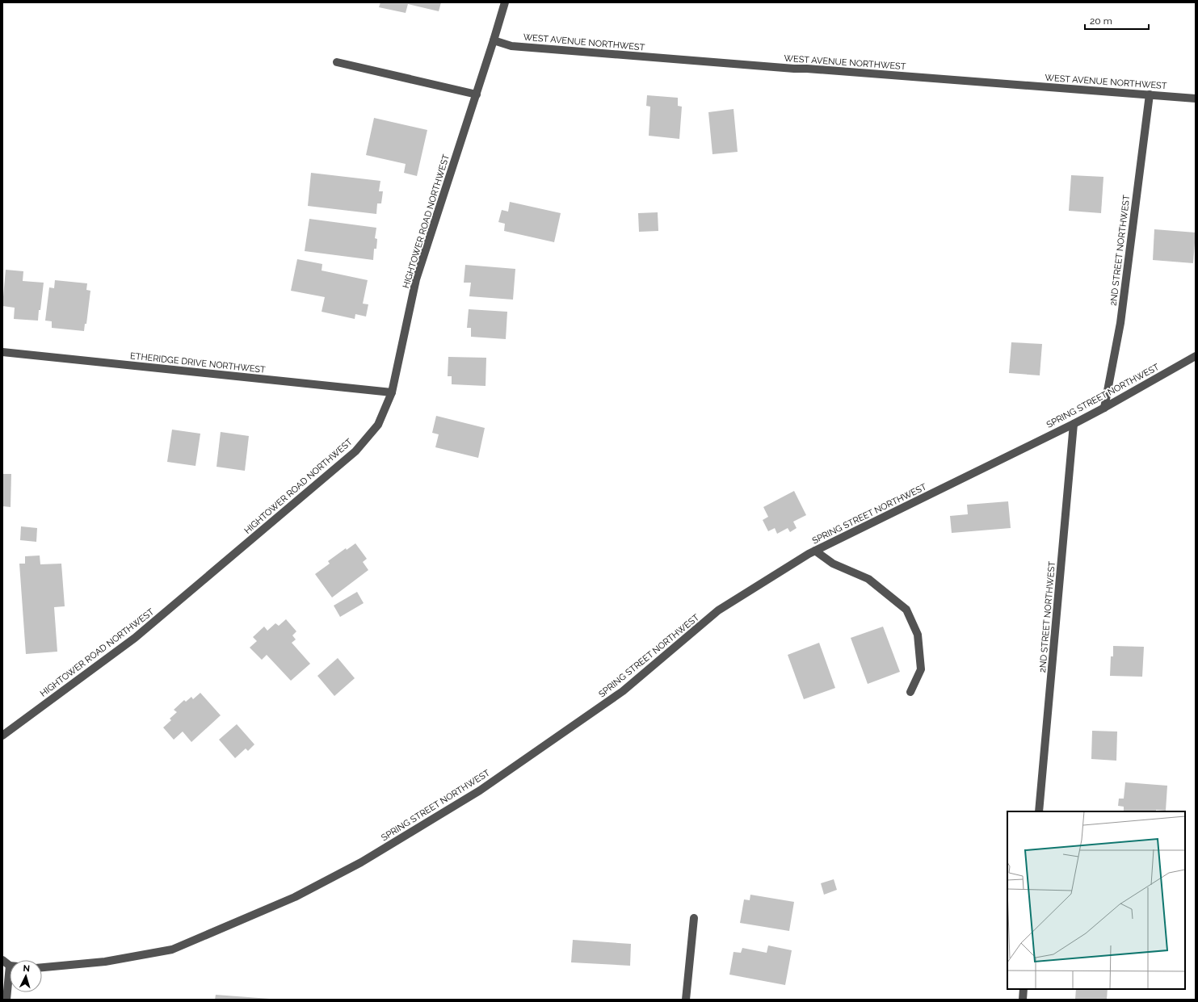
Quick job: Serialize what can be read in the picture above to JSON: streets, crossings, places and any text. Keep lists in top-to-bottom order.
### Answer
{
  "streets": {
    "street": [
      "WEST AVENUE NORTHWEST",
      "HIGHTOWER ROAD NORTHWEST",
      "2ND STREET NORTHWEST",
      "ETHERIDGE DRIVE NORTHWEST",
      "SPRING STREET NORTHWEST"
    ]
  },
  "crossings": [
    ["WEST AVENUE NORTHWEST", "HIGHTOWER ROAD NORTHWEST"],
    ["WEST AVENUE NORTHWEST", "2ND STREET NORTHWEST"],
    ["HIGHTOWER ROAD NORTHWEST", "ETHERIDGE DRIVE NORTHWEST"],
    ["2ND STREET NORTHWEST", "SPRING STREET NORTHWEST"]
  ],
  "scale_bar": "20 m",
  "north": "top"
}
